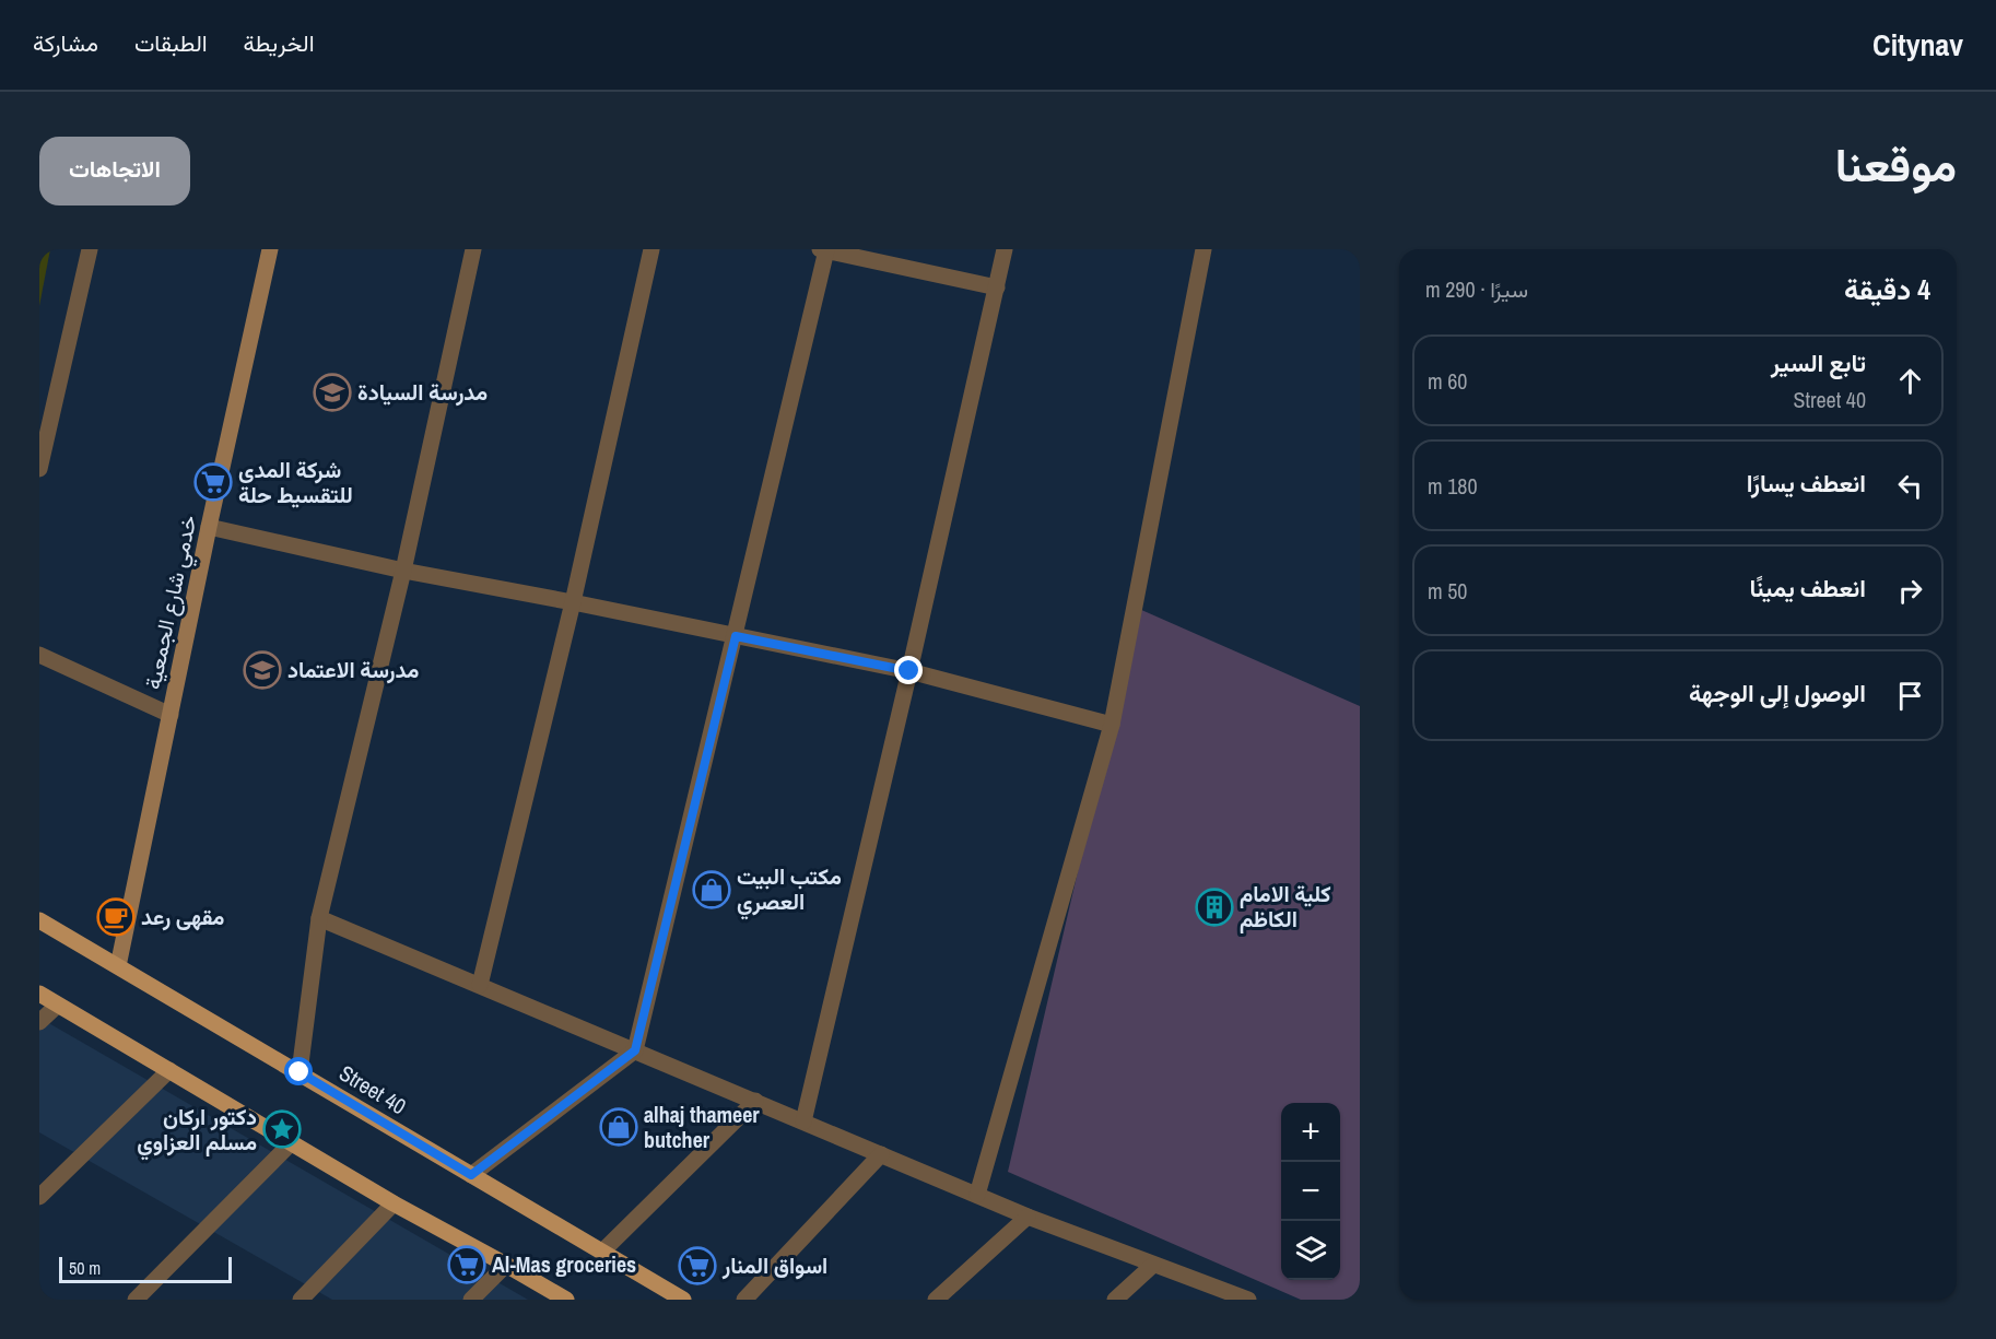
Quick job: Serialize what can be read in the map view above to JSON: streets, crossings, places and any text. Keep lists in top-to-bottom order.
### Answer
{
  "streets": {
    "main road": ["Street 40"],
    "street": ["خدمي شارع الجمعية"]
  },
  "crossings": [
    ["خدمي شارع الجمعية", "Street 40"]
  ],
  "places": {
    "school or university": ["مدرسة السيادة", "مدرسة الاعتماد"],
    "supermarket": ["شركة المدى للتقسيط حلة", "Al-Mas groceries", "اسواق المنار"],
    "shop": ["مكتب البيت العصري", "alhaj thameer butcher"],
    "building": ["كلية الامام الكاظم"],
    "cafe": ["مقهى رعد"],
    "place": ["دكتور اركان مسلم العزاوي"]
  },
  "scale_bar": "50 m",
  "page": {
    "header": "Citynav",
    "nav": ["الخريطة", "الطبقات", "مشاركة"],
    "title": "موقعنا",
    "buttons": "الاتجاهات",
    "heading": ["4 دقيقة", "سيرًا · 290 m"],
    "list": [
      ["تابع السير", "Street 40", "60 m"],
      ["انعطف يسارًا", "180 m"],
      ["انعطف يمينًا", "50 m"],
      "الوصول إلى الوجهة"
    ],
    "map_buttons": ["+", "−"],
    "scale": "50 m"
  }
}
